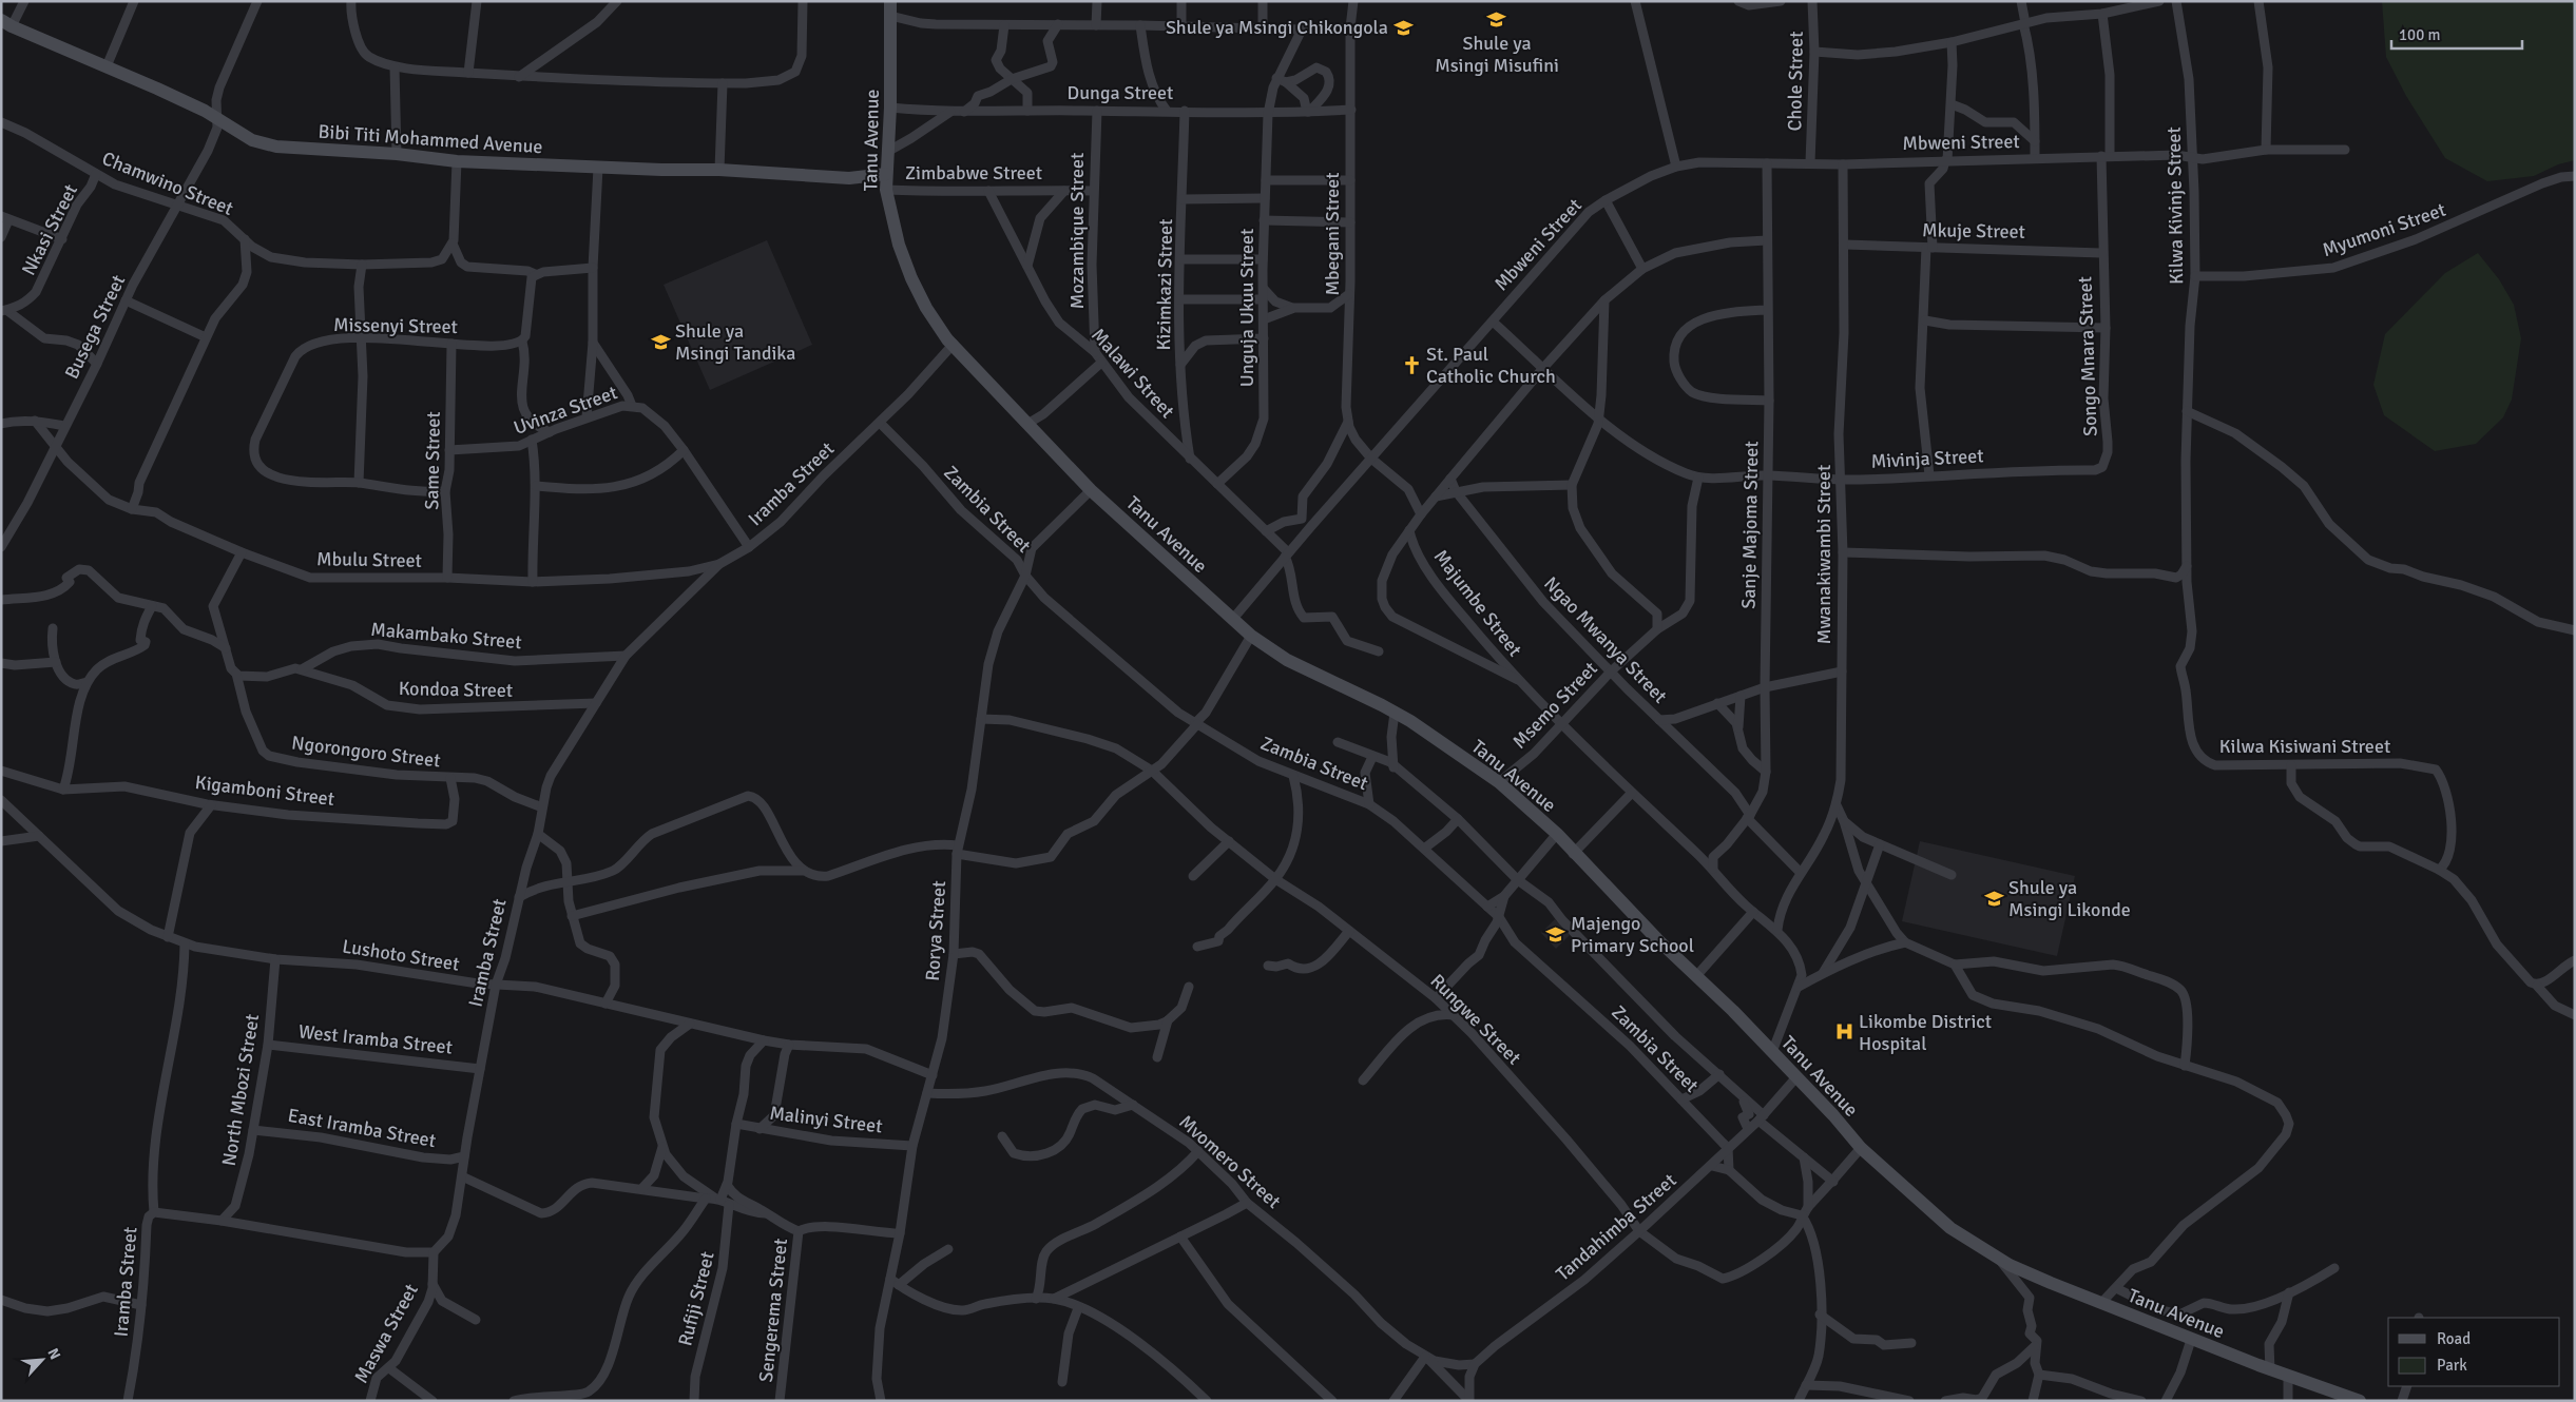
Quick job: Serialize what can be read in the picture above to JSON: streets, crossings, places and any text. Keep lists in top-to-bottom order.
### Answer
{
  "streets": {
    "street": [
      "Chole Street",
      "Dunga Street",
      "Bibi Titi Mohammed Avenue",
      "Tanu Avenue",
      "Mbweni Street",
      "Zimbabwe Street",
      "Chamwino Street",
      "Kilwa Kivinje Street",
      "Nkasi Street",
      "Myumoni Street",
      "Mozambique Street",
      "Mkuje Street",
      "Mbegani Street",
      "Kizimkazi Street",
      "Unguja Ukuu Street",
      "Missenyi Street",
      "Busega Street",
      "Songo Mnara Street",
      "Malawi Street",
      "Uvinza Street",
      "Mivinja Street",
      "Same Street",
      "Iramba Street",
      "Zambia Street",
      "Sanje Majoma Street",
      "Mwanakiwambi Street",
      "Mbulu Street",
      "Majumbe Street",
      "Makambako Street",
      "Ngao Mwanya Street",
      "Kondoa Street",
      "Msemo Street",
      "Kilwa Kisiwani Street",
      "Ngorongoro Street",
      "Kigamboni Street",
      "Rorya Street",
      "Lushoto Street",
      "Rungwe Street",
      "West Iramba Street",
      "North Mbozi Street",
      "Malinyi Street",
      "East Iramba Street",
      "Mvomero Street",
      "Tandahimba Street",
      "Rufiji Street",
      "Sengerema Street",
      "Maswa Street"
    ]
  },
  "crossings": [
    ["Chole Street", "Mbweni Street"],
    ["Dunga Street", "Tanu Avenue"],
    ["Dunga Street", "Mozambique Street"],
    ["Dunga Street", "Mbegani Street"],
    ["Dunga Street", "Kizimkazi Street"],
    ["Dunga Street", "Unguja Ukuu Street"],
    ["Bibi Titi Mohammed Avenue", "Tanu Avenue"],
    ["Bibi Titi Mohammed Avenue", "Busega Street"],
    ["Tanu Avenue", "Mbweni Street"],
    ["Tanu Avenue", "Zimbabwe Street"],
    ["Tanu Avenue", "Iramba Street"],
    ["Tanu Avenue", "Majumbe Street"],
    ["Tanu Avenue", "Msemo Street"],
    ["Tanu Avenue", "Rorya Street"],
    ["Tanu Avenue", "Rungwe Street"],
    ["Tanu Avenue", "Tandahimba Street"],
    ["Mbweni Street", "Kilwa Kivinje Street"],
    ["Mbweni Street", "Mbegani Street"],
    ["Mbweni Street", "Songo Mnara Street"],
    ["Mbweni Street", "Malawi Street"],
    ["Mbweni Street", "Sanje Majoma Street"],
    ["Mbweni Street", "Mwanakiwambi Street"],
    ["Zimbabwe Street", "Mozambique Street"],
    ["Zimbabwe Street", "Malawi Street"],
    ["Chamwino Street", "Nkasi Street"],
    ["Chamwino Street", "Busega Street"],
    ["Kilwa Kivinje Street", "Myumoni Street"],
    ["Kilwa Kivinje Street", "Kilwa Kisiwani Street"],
    ["Mozambique Street", "Malawi Street"],
    ["Mkuje Street", "Songo Mnara Street"],
    ["Mkuje Street", "Mwanakiwambi Street"],
    ["Kizimkazi Street", "Malawi Street"],
    ["Unguja Ukuu Street", "Malawi Street"],
    ["Missenyi Street", "Same Street"],
    ["Busega Street", "Mbulu Street"],
    ["Songo Mnara Street", "Mivinja Street"],
    ["Uvinza Street", "Same Street"],
    ["Uvinza Street", "Iramba Street"],
    ["Mivinja Street", "Sanje Majoma Street"],
    ["Mivinja Street", "Mwanakiwambi Street"],
    ["Mivinja Street", "Msemo Street"],
    ["Same Street", "Mbulu Street"],
    ["Iramba Street", "Zambia Street"],
    ["Iramba Street", "Mbulu Street"],
    ["Iramba Street", "Makambako Street"],
    ["Iramba Street", "Kondoa Street"],
    ["Iramba Street", "Ngorongoro Street"],
    ["Iramba Street", "Lushoto Street"],
    ["Iramba Street", "West Iramba Street"],
    ["Iramba Street", "North Mbozi Street"],
    ["Iramba Street", "East Iramba Street"],
    ["Iramba Street", "Maswa Street"],
    ["Zambia Street", "Rorya Street"],
    ["Zambia Street", "Tandahimba Street"],
    ["Sanje Majoma Street", "Ngao Mwanya Street"],
    ["Mwanakiwambi Street", "Majumbe Street"],
    ["Mwanakiwambi Street", "Ngao Mwanya Street"],
    ["Majumbe Street", "Msemo Street"],
    ["Makambako Street", "Kondoa Street"],
    ["Ngao Mwanya Street", "Msemo Street"],
    ["Kondoa Street", "Ngorongoro Street"],
    ["Ngorongoro Street", "Kigamboni Street"],
    ["Rorya Street", "Lushoto Street"],
    ["Rorya Street", "Rungwe Street"],
    ["Rorya Street", "Malinyi Street"],
    ["Rorya Street", "Mvomero Street"],
    ["Rorya Street", "Sengerema Street"],
    ["Lushoto Street", "North Mbozi Street"],
    ["Lushoto Street", "Rufiji Street"],
    ["Rungwe Street", "Tandahimba Street"],
    ["West Iramba Street", "North Mbozi Street"],
    ["North Mbozi Street", "East Iramba Street"],
    ["Malinyi Street", "Rufiji Street"],
    ["Mvomero Street", "Tandahimba Street"]
  ],
  "places": {
    "school or university": [
      "Shule ya Msingi Misufini",
      "Shule ya Msingi Chikongola",
      "Shule ya Msingi Tandika",
      "Shule ya Msingi Likonde",
      "Majengo Primary School"
    ],
    "church": ["St. Paul Catholic Church"],
    "hospital": ["Likombe District Hospital"]
  },
  "legend": ["Road", "Park"],
  "scale_bar": "100 m",
  "north": "top right"
}
